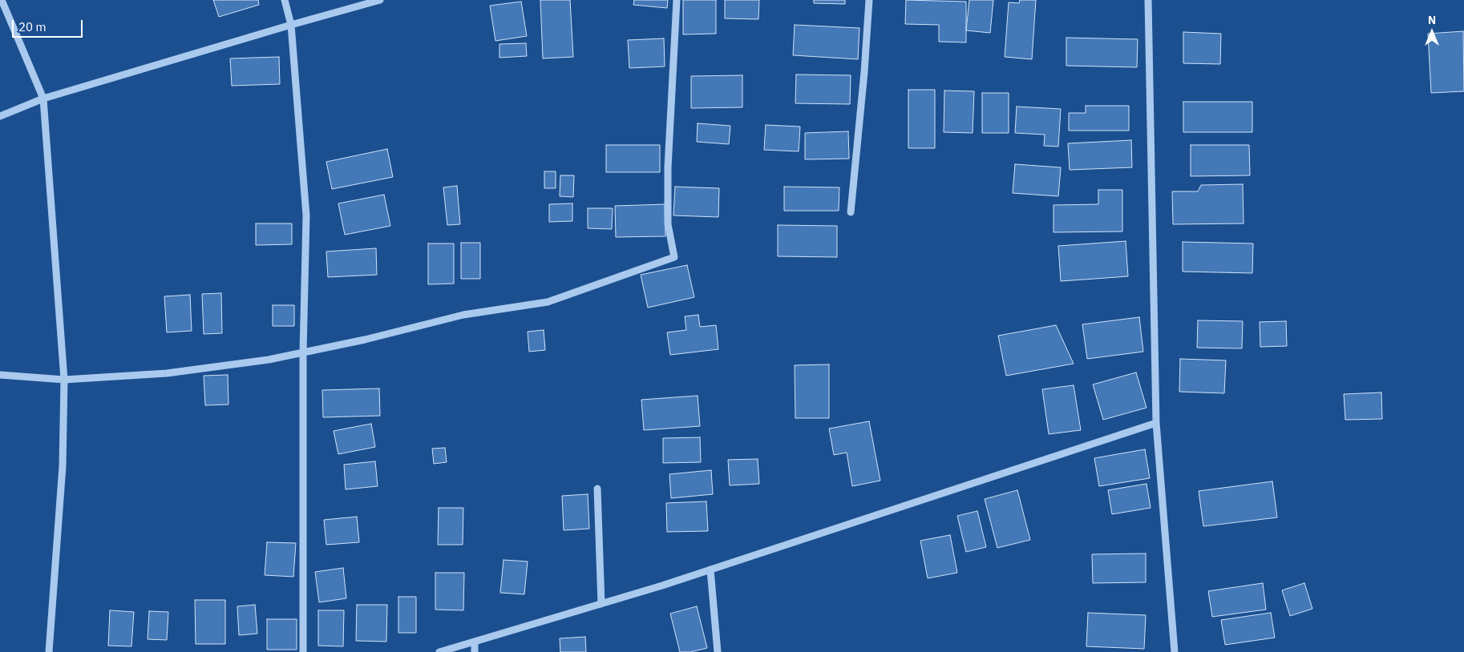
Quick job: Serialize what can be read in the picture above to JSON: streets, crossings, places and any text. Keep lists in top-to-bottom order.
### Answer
{
  "scale_bar": "20 m",
  "north": "top"
}
